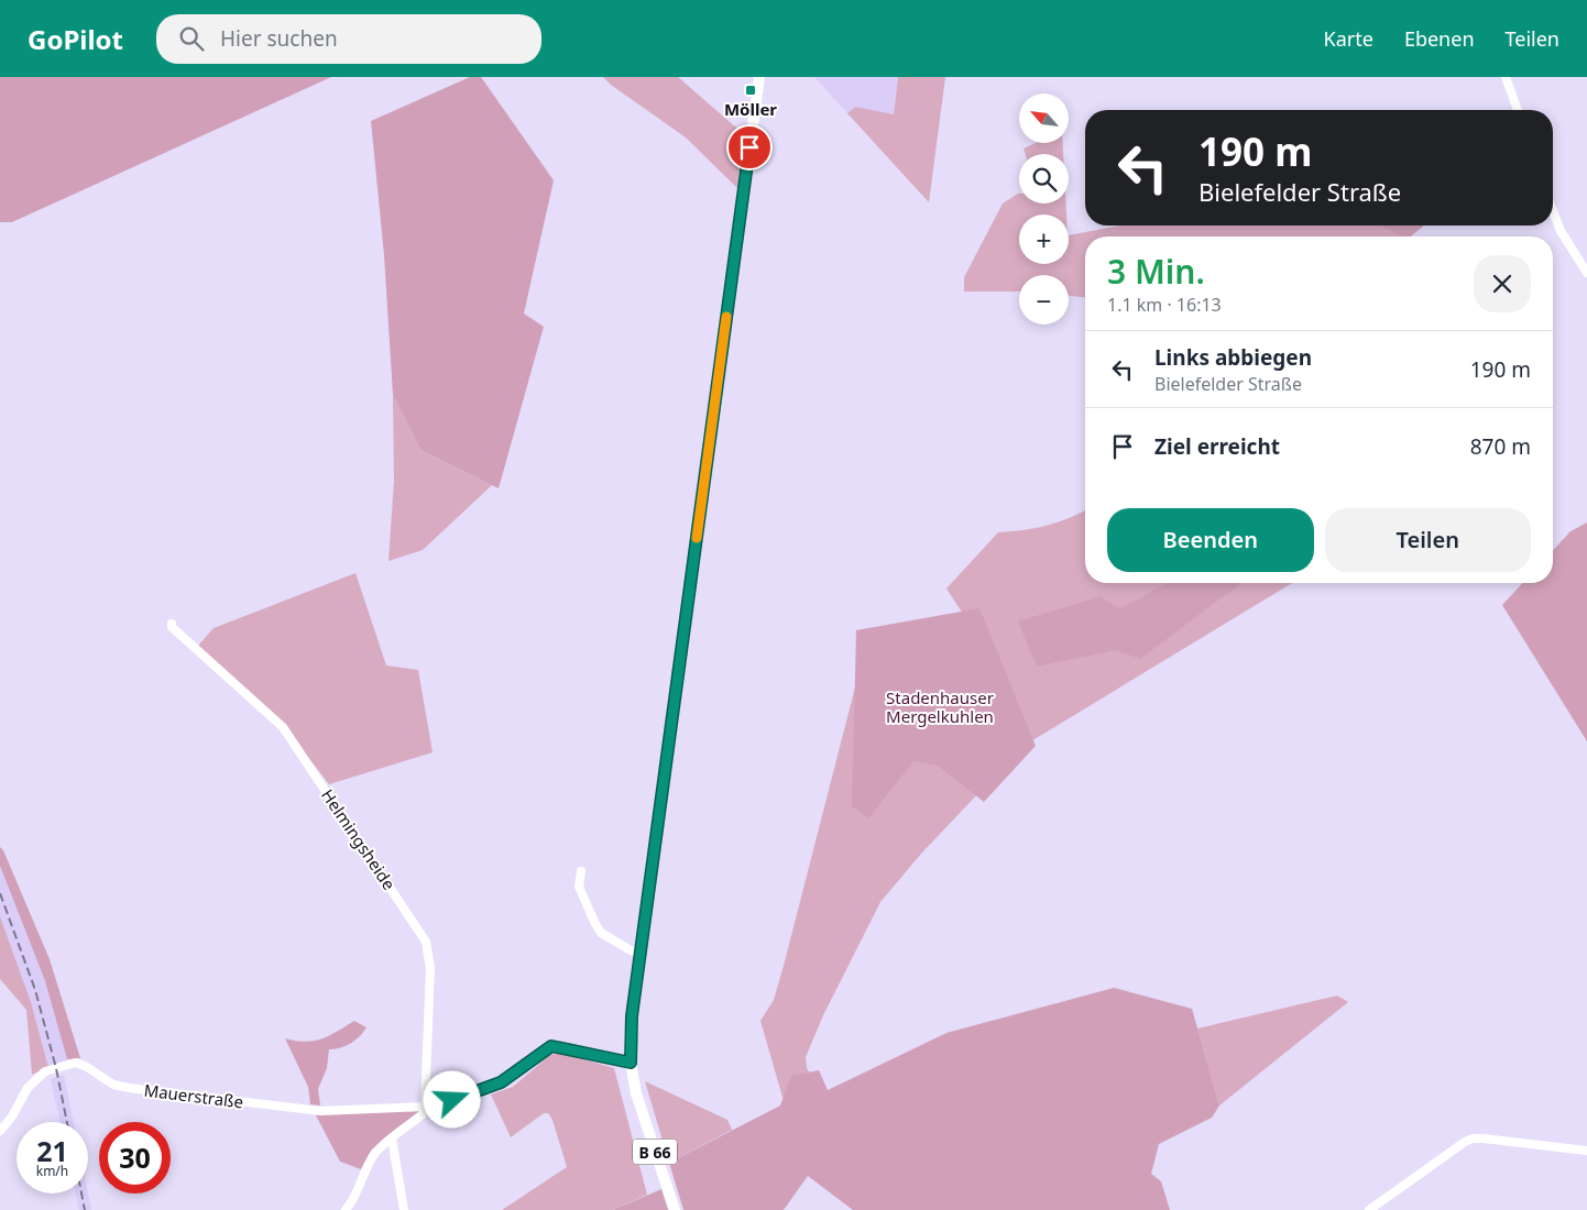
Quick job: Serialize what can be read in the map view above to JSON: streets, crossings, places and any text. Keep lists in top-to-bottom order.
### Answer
{
  "streets": {
    "main road": ["B 66"],
    "street": ["Helmingsheide", "Mauerstraße"]
  },
  "crossings": [
    ["Helmingsheide", "Mauerstraße"],
    ["Mauerstraße", "B 66"]
  ],
  "parks": ["Stadenhauser Mergelkuhlen"],
  "places": {
    "transit": ["Möller"]
  },
  "north": "top left",
  "page": {
    "header": "GoPilot",
    "search": "Hier suchen",
    "nav": ["Karte", "Ebenen", "Teilen"],
    "map_buttons": ["+", "−"],
    "turn": ["190 m", "Bielefelder Straße"],
    "heading": ["3 Min.", "1.1 km · 16:13"],
    "list": [
      {
        "name": "Links abbiegen",
        "note": "Bielefelder Straße",
        "value": "190 m"
      },
      {
        "name": "Ziel erreicht",
        "value": "870 m"
      }
    ],
    "buttons": ["Beenden", "Teilen"],
    "speed": "21 km/h",
    "limit": "30"
  }
}
